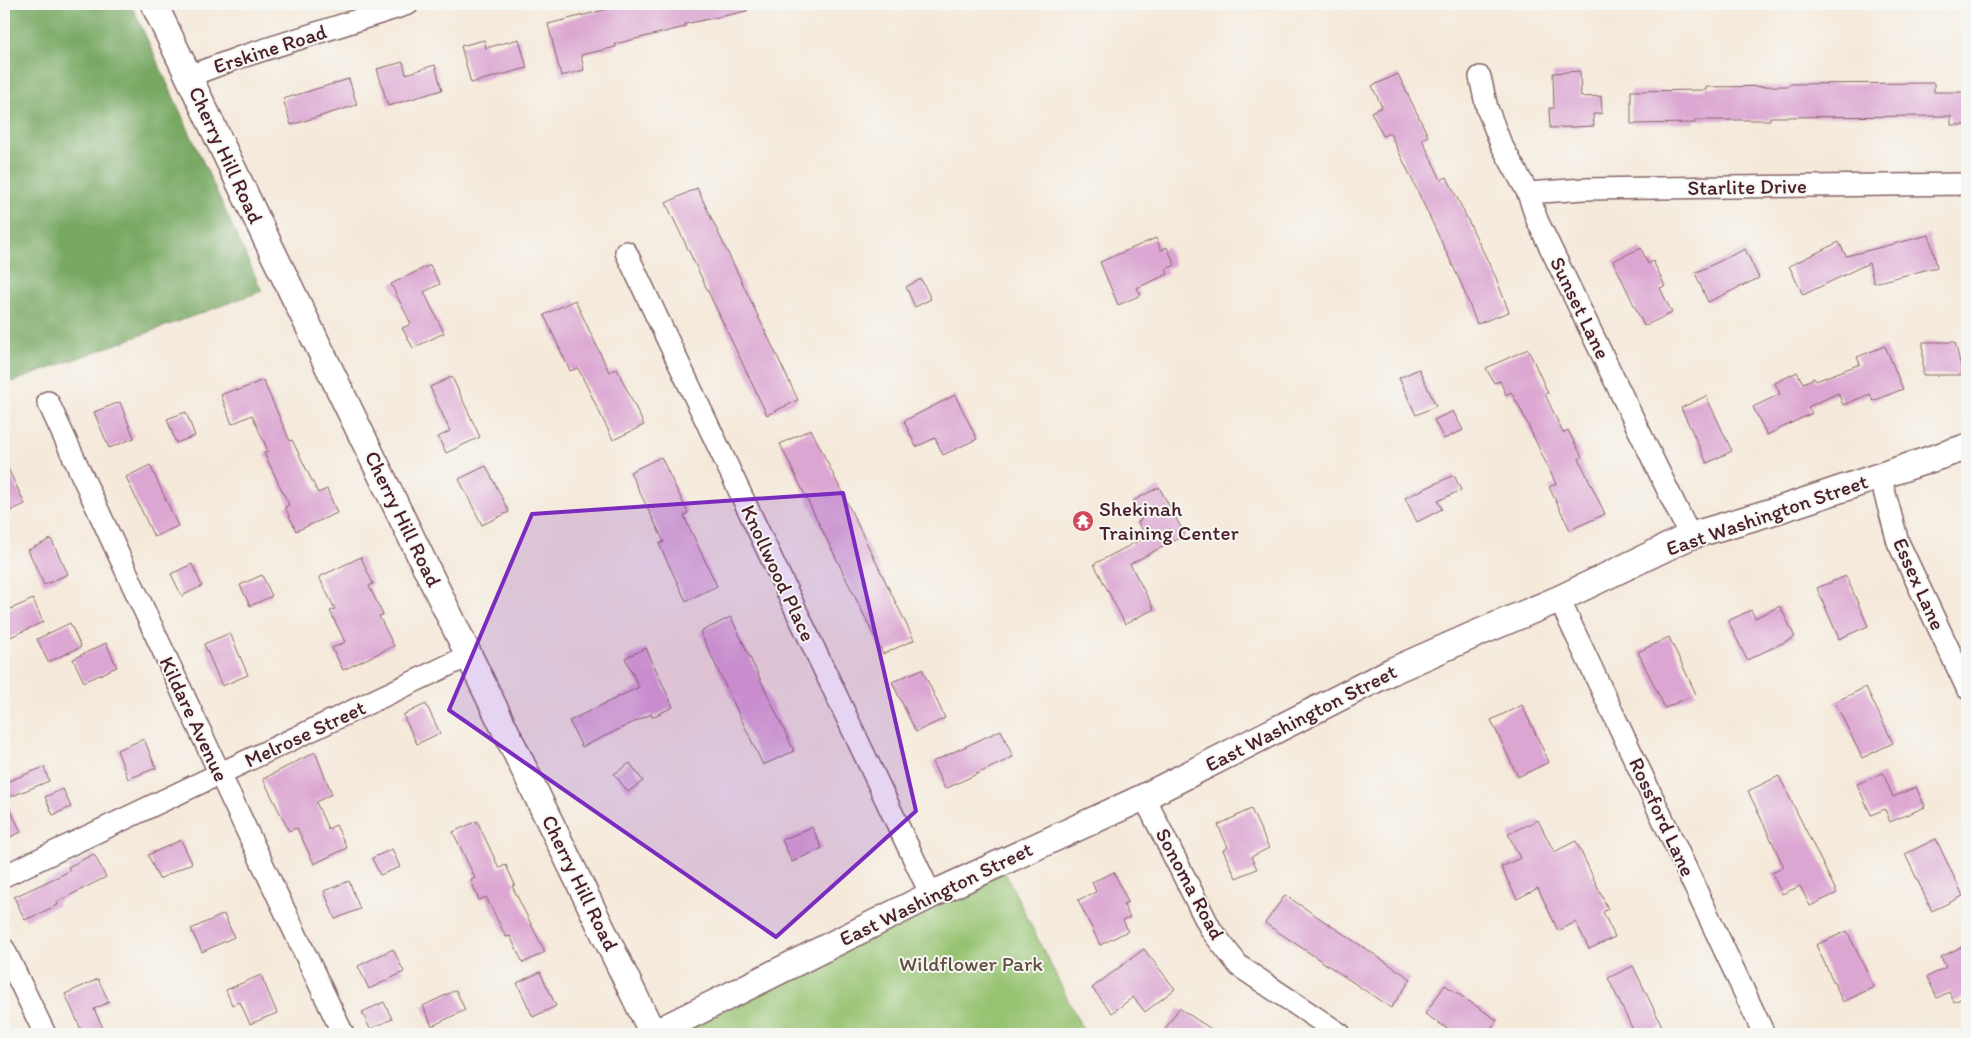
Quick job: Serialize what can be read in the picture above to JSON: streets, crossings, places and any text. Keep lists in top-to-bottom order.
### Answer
{
  "streets": {
    "street": [
      "Erskine Road",
      "Cherry Hill Road",
      "Starlite Drive",
      "Sunset Lane",
      "East Washington Street",
      "Knollwood Place",
      "Essex Lane",
      "Kildare Avenue",
      "Melrose Street",
      "Rossford Lane",
      "Sonoma Road"
    ]
  },
  "crossings": [
    ["Erskine Road", "Cherry Hill Road"],
    ["Cherry Hill Road", "East Washington Street"],
    ["Cherry Hill Road", "Melrose Street"],
    ["Starlite Drive", "Sunset Lane"],
    ["Sunset Lane", "East Washington Street"],
    ["East Washington Street", "Knollwood Place"],
    ["East Washington Street", "Essex Lane"],
    ["East Washington Street", "Rossford Lane"],
    ["East Washington Street", "Sonoma Road"],
    ["Kildare Avenue", "Melrose Street"]
  ],
  "parks": ["Wildflower Park"],
  "places": {
    "temple": ["Shekinah Training Center"]
  }
}
